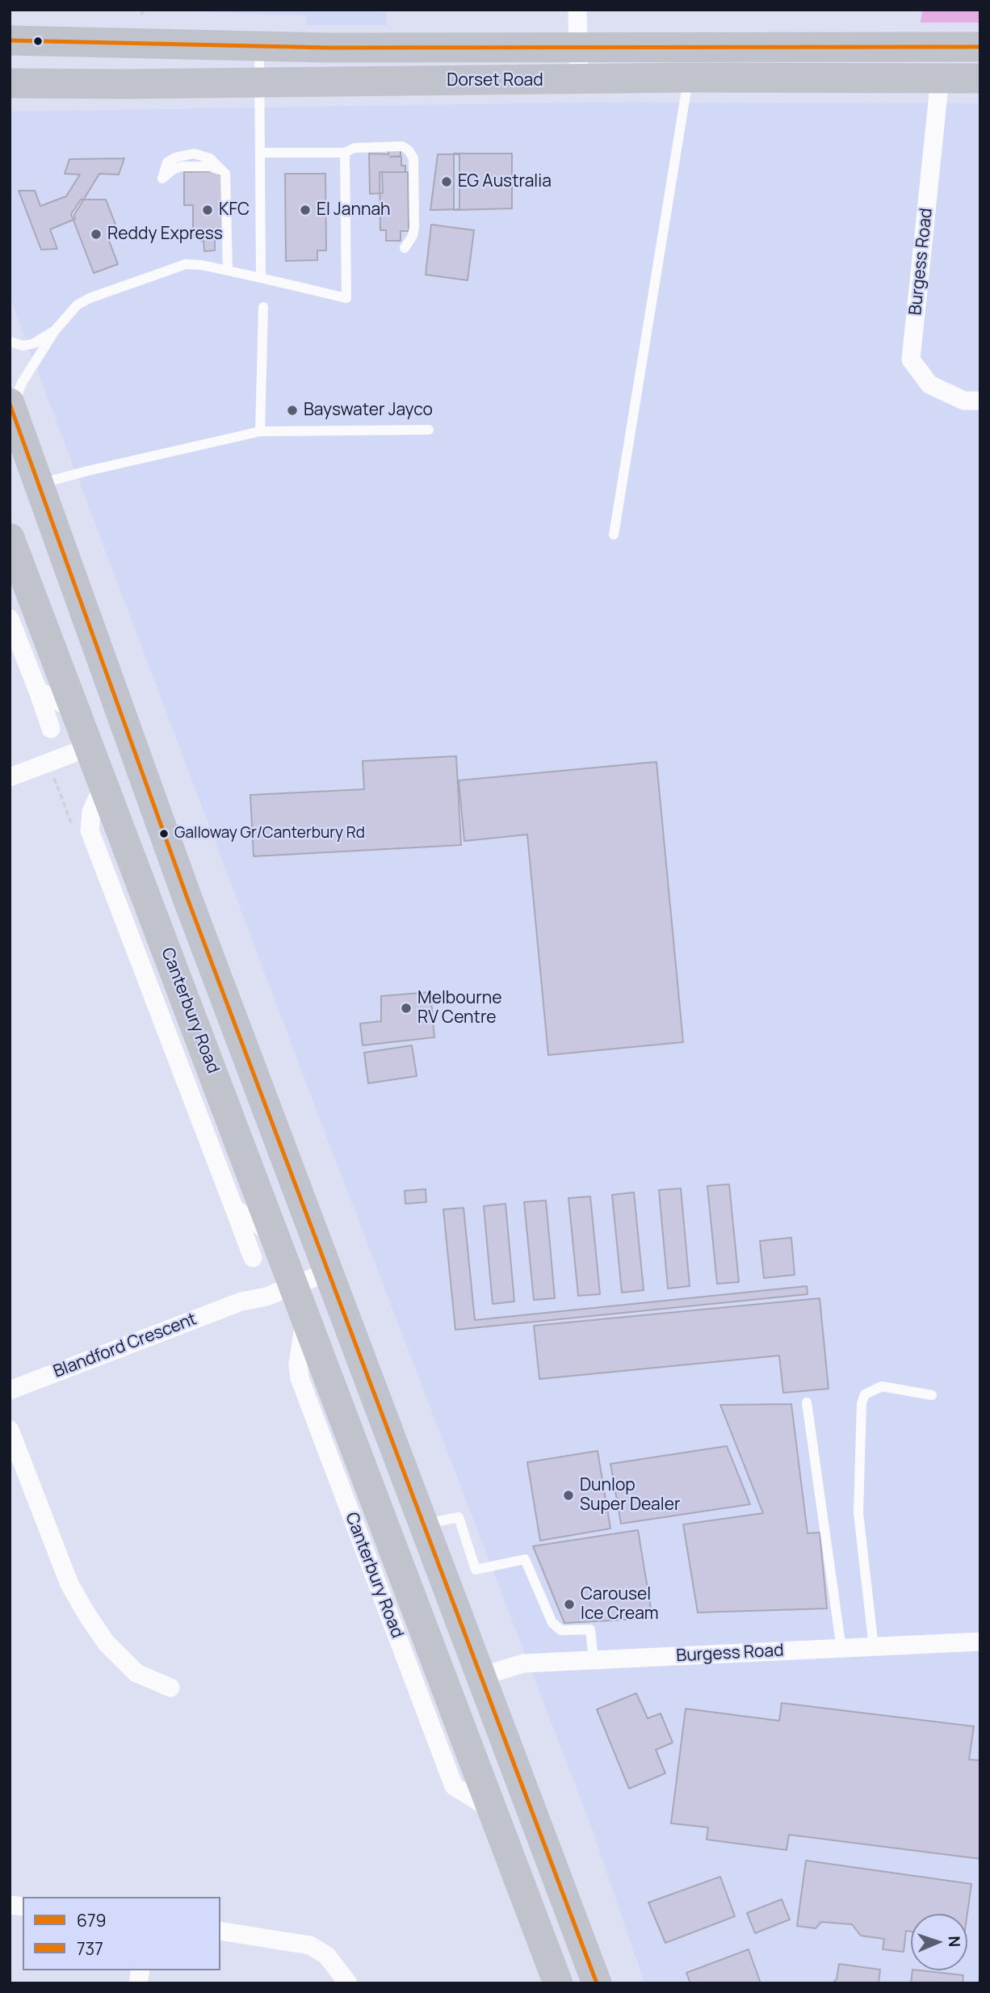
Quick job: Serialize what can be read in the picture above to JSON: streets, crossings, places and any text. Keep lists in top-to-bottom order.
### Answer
{
  "streets": {
    "main road": ["Dorset Road", "Canterbury Road"],
    "street": ["Burgess Road", "Blandford Crescent"]
  },
  "crossings": [
    ["Dorset Road", "Burgess Road"],
    ["Canterbury Road", "Blandford Crescent"]
  ],
  "places": [
    "EG Australia",
    "KFC",
    "El Jannah",
    "Reddy Express",
    "Bayswater Jayco",
    "Galloway Gr/Canterbury Rd",
    "Melbourne RV Centre",
    "Dunlop Super Dealer",
    "Carousel Ice Cream"
  ],
  "lines": ["transit line 737", "transit line 679"],
  "legend": ["679", "737"],
  "north": "right"
}
